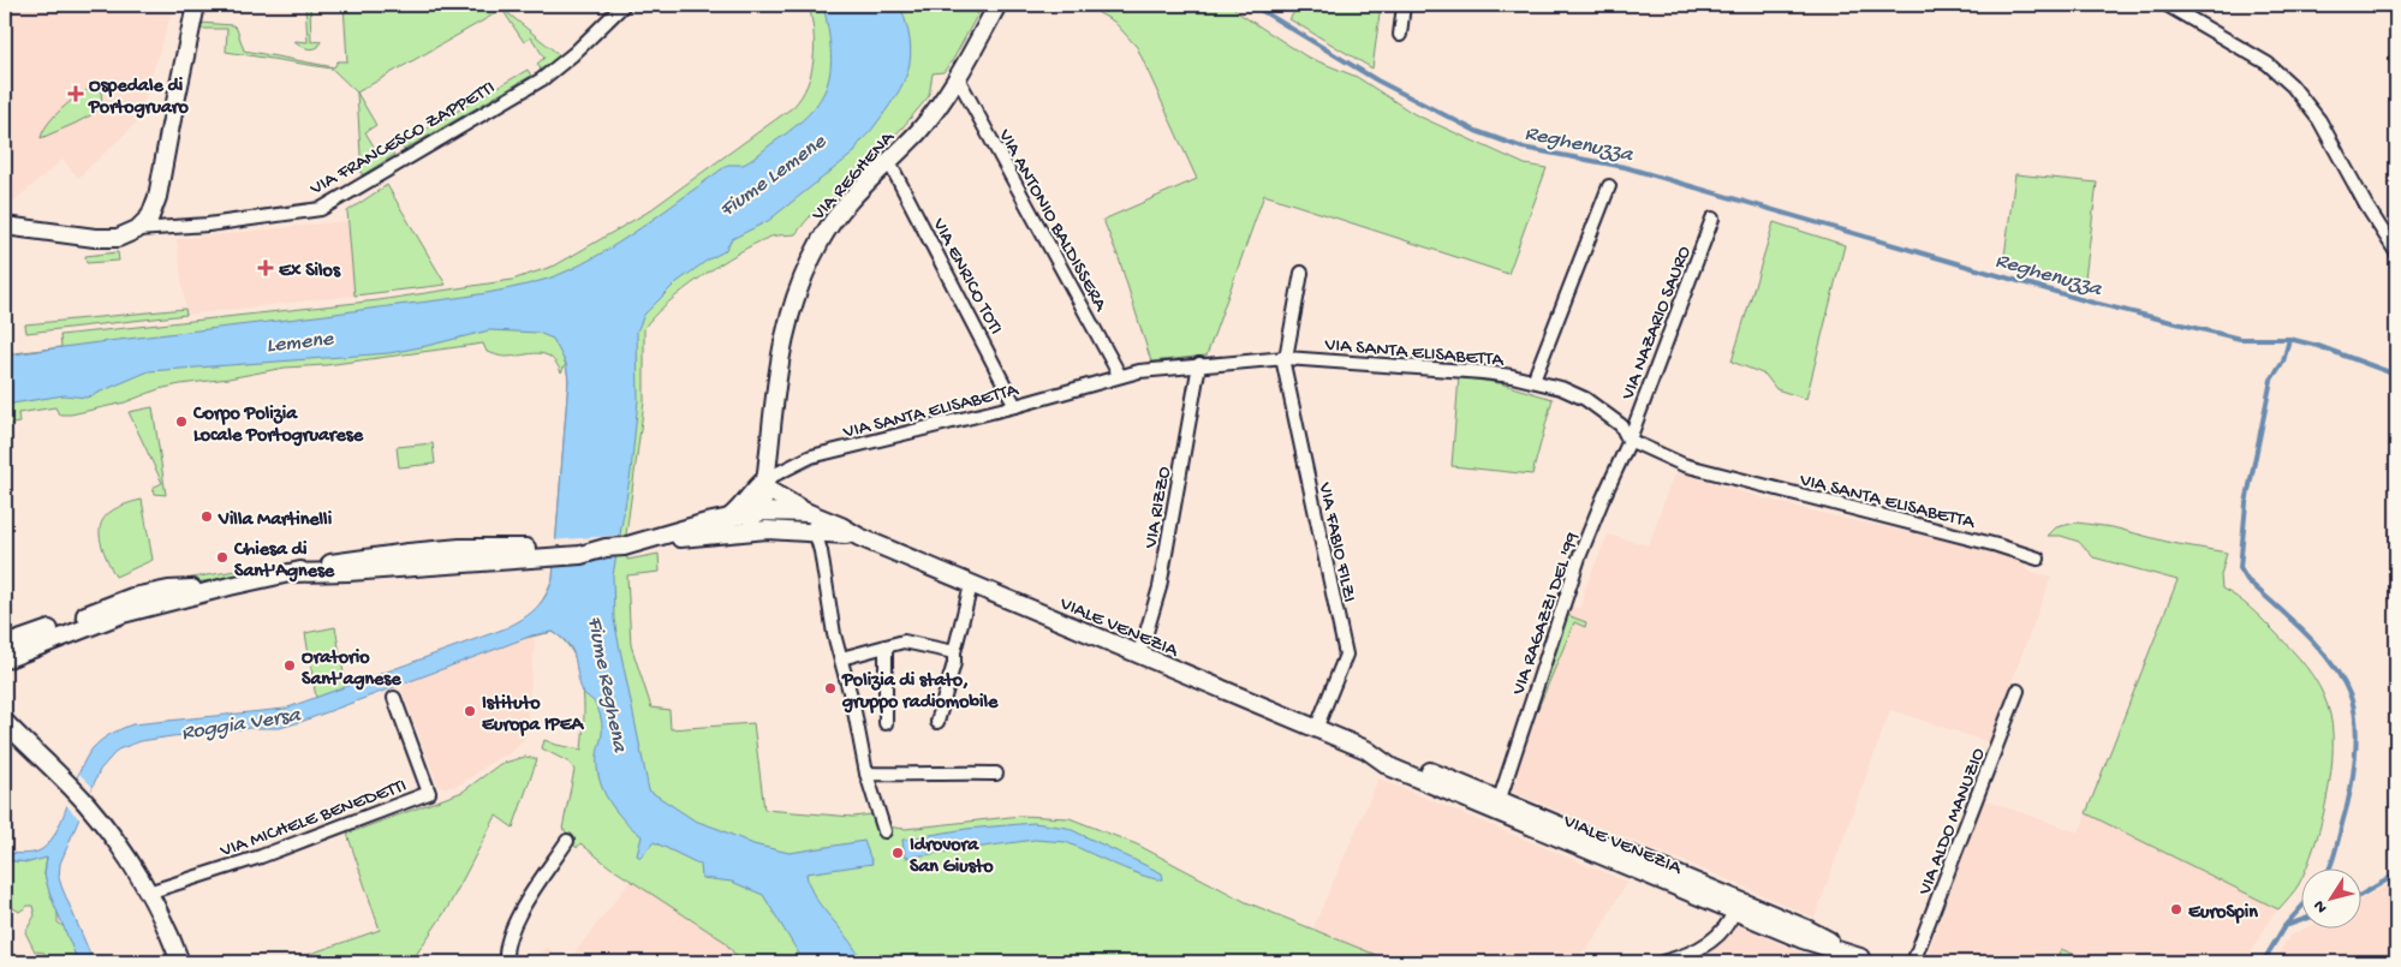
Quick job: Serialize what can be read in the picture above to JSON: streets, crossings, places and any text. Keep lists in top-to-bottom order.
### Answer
{
  "streets": {
    "main road": ["VIA FRANCESCO ZAPPETTI", "VIA REGHENA", "VIALE VENEZIA"],
    "street": [
      "VIA ANTONIO BALDISSERA",
      "VIA ENRICO TOTI",
      "VIA NAZARIO SAURO",
      "VIA SANTA ELISABETTA",
      "VIA RIZZO",
      "VIA FABIO FILZI",
      "VIA RAGAZZI DEL '99",
      "VIA MICHELE BENEDETTI",
      "VIA ALDO MANUZIO"
    ]
  },
  "crossings": [
    ["VIA REGHENA", "VIA ANTONIO BALDISSERA"],
    ["VIA REGHENA", "VIA ENRICO TOTI"],
    ["VIA REGHENA", "VIA SANTA ELISABETTA"],
    ["VIA REGHENA", "VIALE VENEZIA"],
    ["VIA ANTONIO BALDISSERA", "VIA SANTA ELISABETTA"],
    ["VIA ENRICO TOTI", "VIA SANTA ELISABETTA"],
    ["VIA NAZARIO SAURO", "VIA SANTA ELISABETTA"],
    ["VIA NAZARIO SAURO", "VIA RAGAZZI DEL '99"],
    ["VIA SANTA ELISABETTA", "VIA RIZZO"],
    ["VIA SANTA ELISABETTA", "VIA FABIO FILZI"],
    ["VIA SANTA ELISABETTA", "VIA RAGAZZI DEL '99"],
    ["VIA SANTA ELISABETTA", "VIALE VENEZIA"],
    ["VIA RIZZO", "VIALE VENEZIA"],
    ["VIA FABIO FILZI", "VIALE VENEZIA"],
    ["VIA RAGAZZI DEL '99", "VIALE VENEZIA"]
  ],
  "water": [
    "Reghenuzza",
    "Fiume Lemene",
    "Lemene",
    "Fiume Reghena",
    "Roggia Versa"
  ],
  "places": {
    "health": ["Ospedale di Portogruaro", "Ex Silos"],
    "other": [
      "Corpo Polizia Locale Portogruarese",
      "Villa Martinelli",
      "Chiesa di Sant'Agnese",
      "Oratorio Sant'agnese",
      "Polizia di stato, gruppo radiomobile",
      "Istituto Europa IPEA",
      "Idrovora San Giusto",
      "EuroSpin"
    ]
  },
  "north": "bottom left"
}
